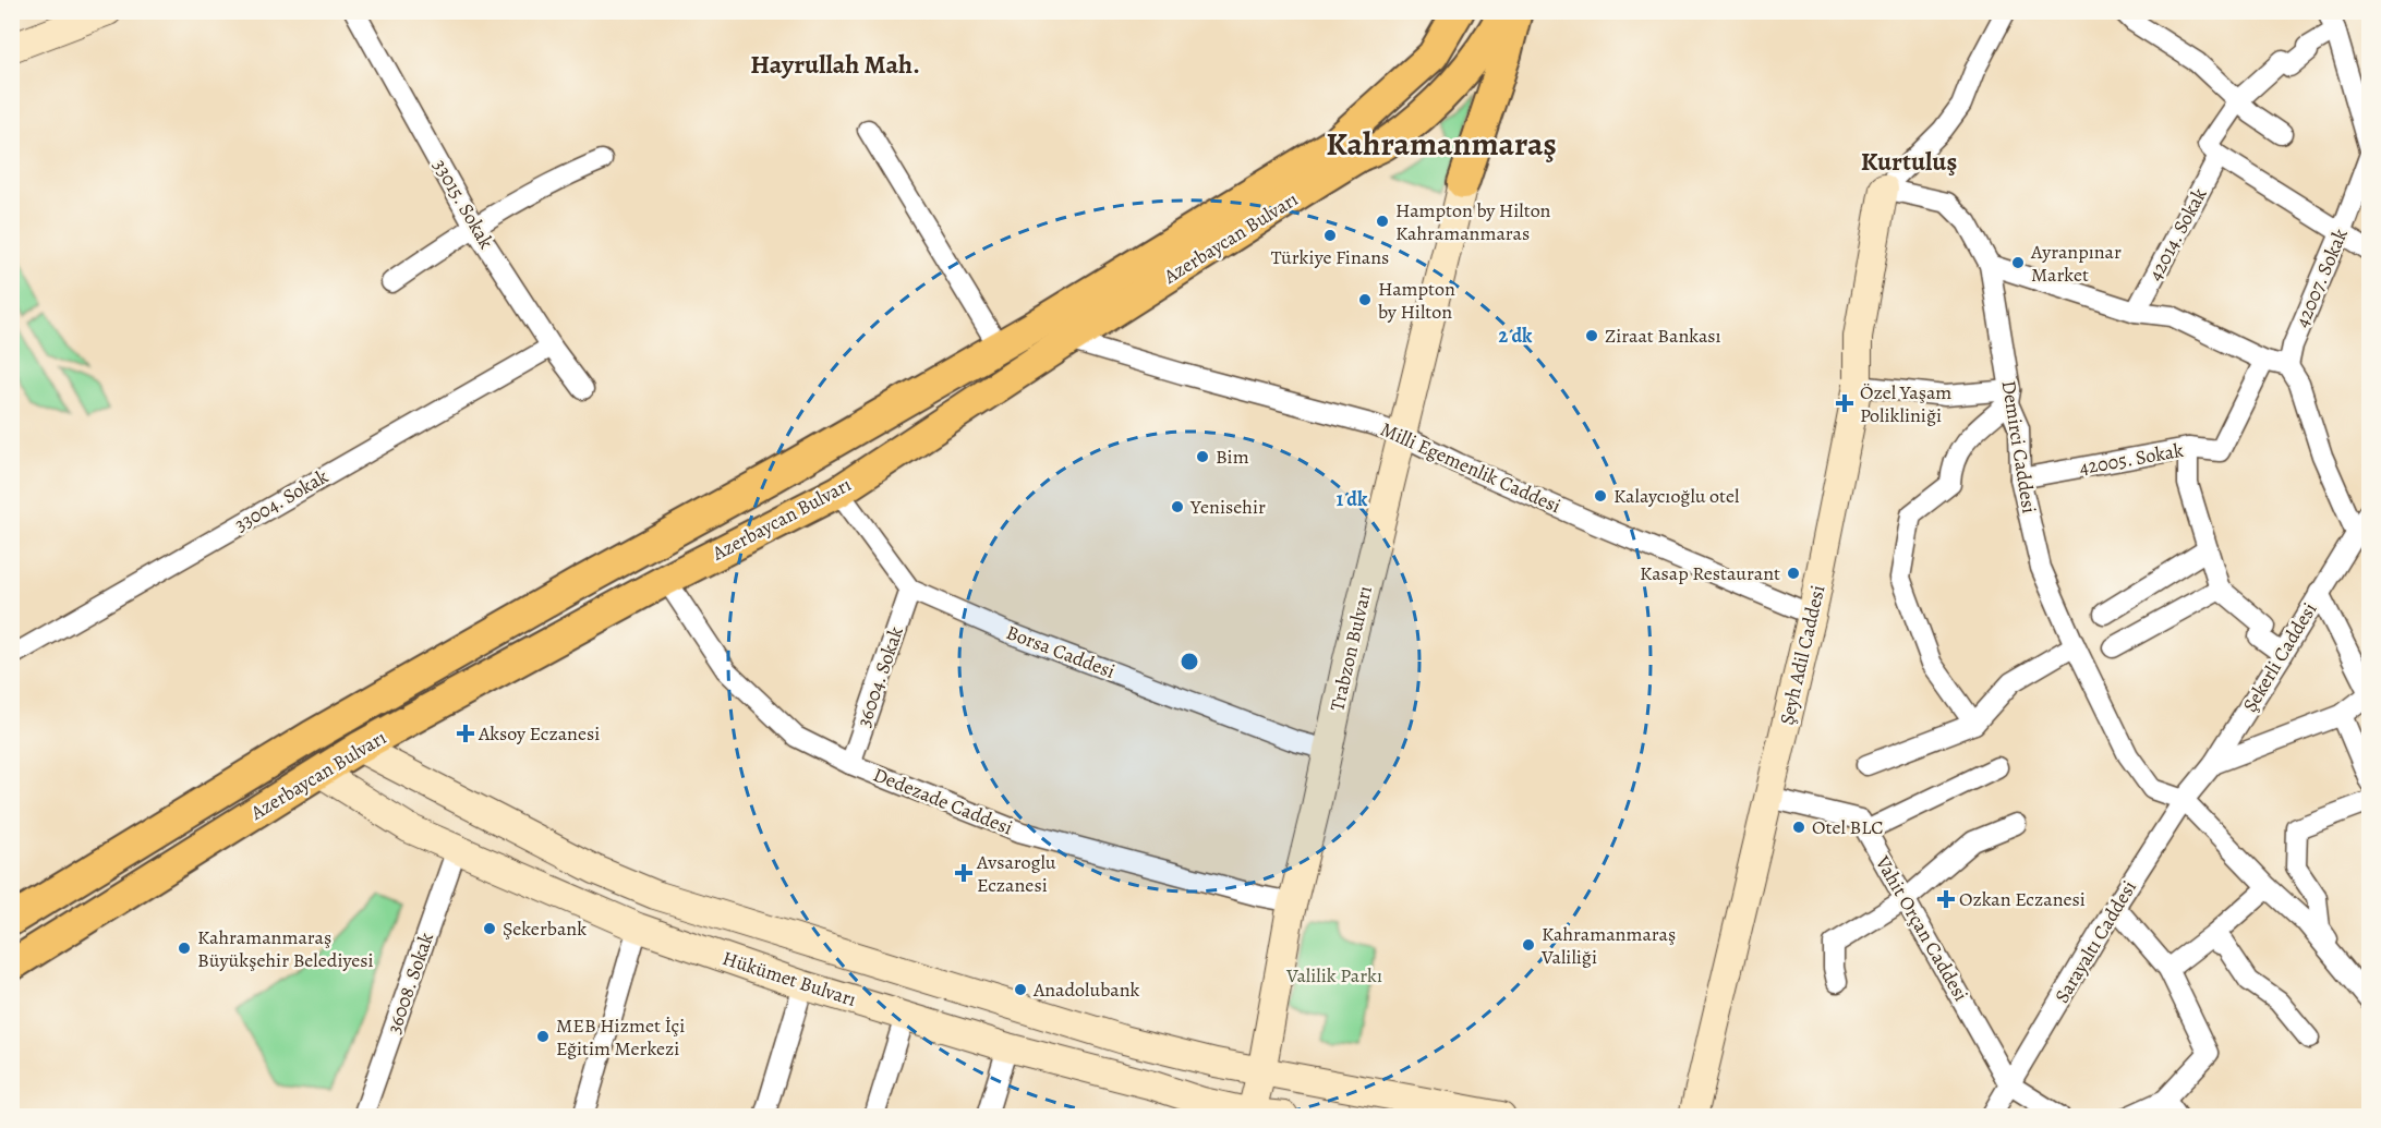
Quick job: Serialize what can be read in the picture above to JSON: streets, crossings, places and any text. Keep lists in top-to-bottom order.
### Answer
{
  "streets": {
    "main road": [
      "Azerbaycan Bulvarı",
      "Trabzon Bulvarı",
      "Şeyh Adil Caddesi",
      "Hükümet Bulvarı"
    ],
    "street": [
      "33015. Sokak",
      "42014. Sokak",
      "42007. Sokak",
      "Demirci Caddesi",
      "42005. Sokak",
      "Milli Egemenlik Caddesi",
      "33004. Sokak",
      "Borsa Caddesi",
      "Şekerli Caddesi",
      "36004. Sokak",
      "Dedezade Caddesi",
      "Vahit Orçan Caddesi",
      "Sarayaltı Caddesi",
      "36008. Sokak"
    ]
  },
  "crossings": [
    ["33015. Sokak", "33004. Sokak"],
    ["Azerbaycan Bulvarı", "Milli Egemenlik Caddesi"],
    ["Azerbaycan Bulvarı", "Dedezade Caddesi"],
    ["Azerbaycan Bulvarı", "Hükümet Bulvarı"],
    ["Demirci Caddesi", "42005. Sokak"],
    ["Demirci Caddesi", "Şeyh Adil Caddesi"],
    ["Demirci Caddesi", "Şekerli Caddesi"],
    ["Demirci Caddesi", "Sarayaltı Caddesi"],
    ["Milli Egemenlik Caddesi", "Trabzon Bulvarı"],
    ["Milli Egemenlik Caddesi", "Şeyh Adil Caddesi"],
    ["Trabzon Bulvarı", "Borsa Caddesi"],
    ["Trabzon Bulvarı", "Dedezade Caddesi"],
    ["Trabzon Bulvarı", "Hükümet Bulvarı"],
    ["Borsa Caddesi", "36004. Sokak"],
    ["Şeyh Adil Caddesi", "Vahit Orçan Caddesi"],
    ["Şekerli Caddesi", "Sarayaltı Caddesi"],
    ["36004. Sokak", "Dedezade Caddesi"],
    ["Vahit Orçan Caddesi", "Sarayaltı Caddesi"],
    ["Hükümet Bulvarı", "36008. Sokak"]
  ],
  "districts": ["Hayrullah Mah.", "Kahramanmaraş", "Kurtuluş"],
  "parks": ["Valilik Parkı"],
  "places": {
    "other": [
      "Hampton by Hilton Kahramanmaras",
      "Türkiye Finans",
      "Ayranpınar Market",
      "Hampton by Hilton",
      "Ziraat Bankası",
      "Bim",
      "Kalaycıoğlu otel",
      "Yenisehir",
      "Kasap Restaurant",
      "Otel BLC",
      "Şekerbank",
      "Kahramanmaraş Valiliği",
      "Kahramanmaraş Büyükşehir Belediyesi",
      "Anadolubank",
      "MEB Hizmet İçi Eğitim Merkezi"
    ],
    "health": [
      "Özel Yaşam Polikliniği",
      "Aksoy Eczanesi",
      "Avsaroglu Eczanesi",
      "Ozkan Eczanesi"
    ]
  },
  "rings": ["2 dk", "1 dk"]
}
